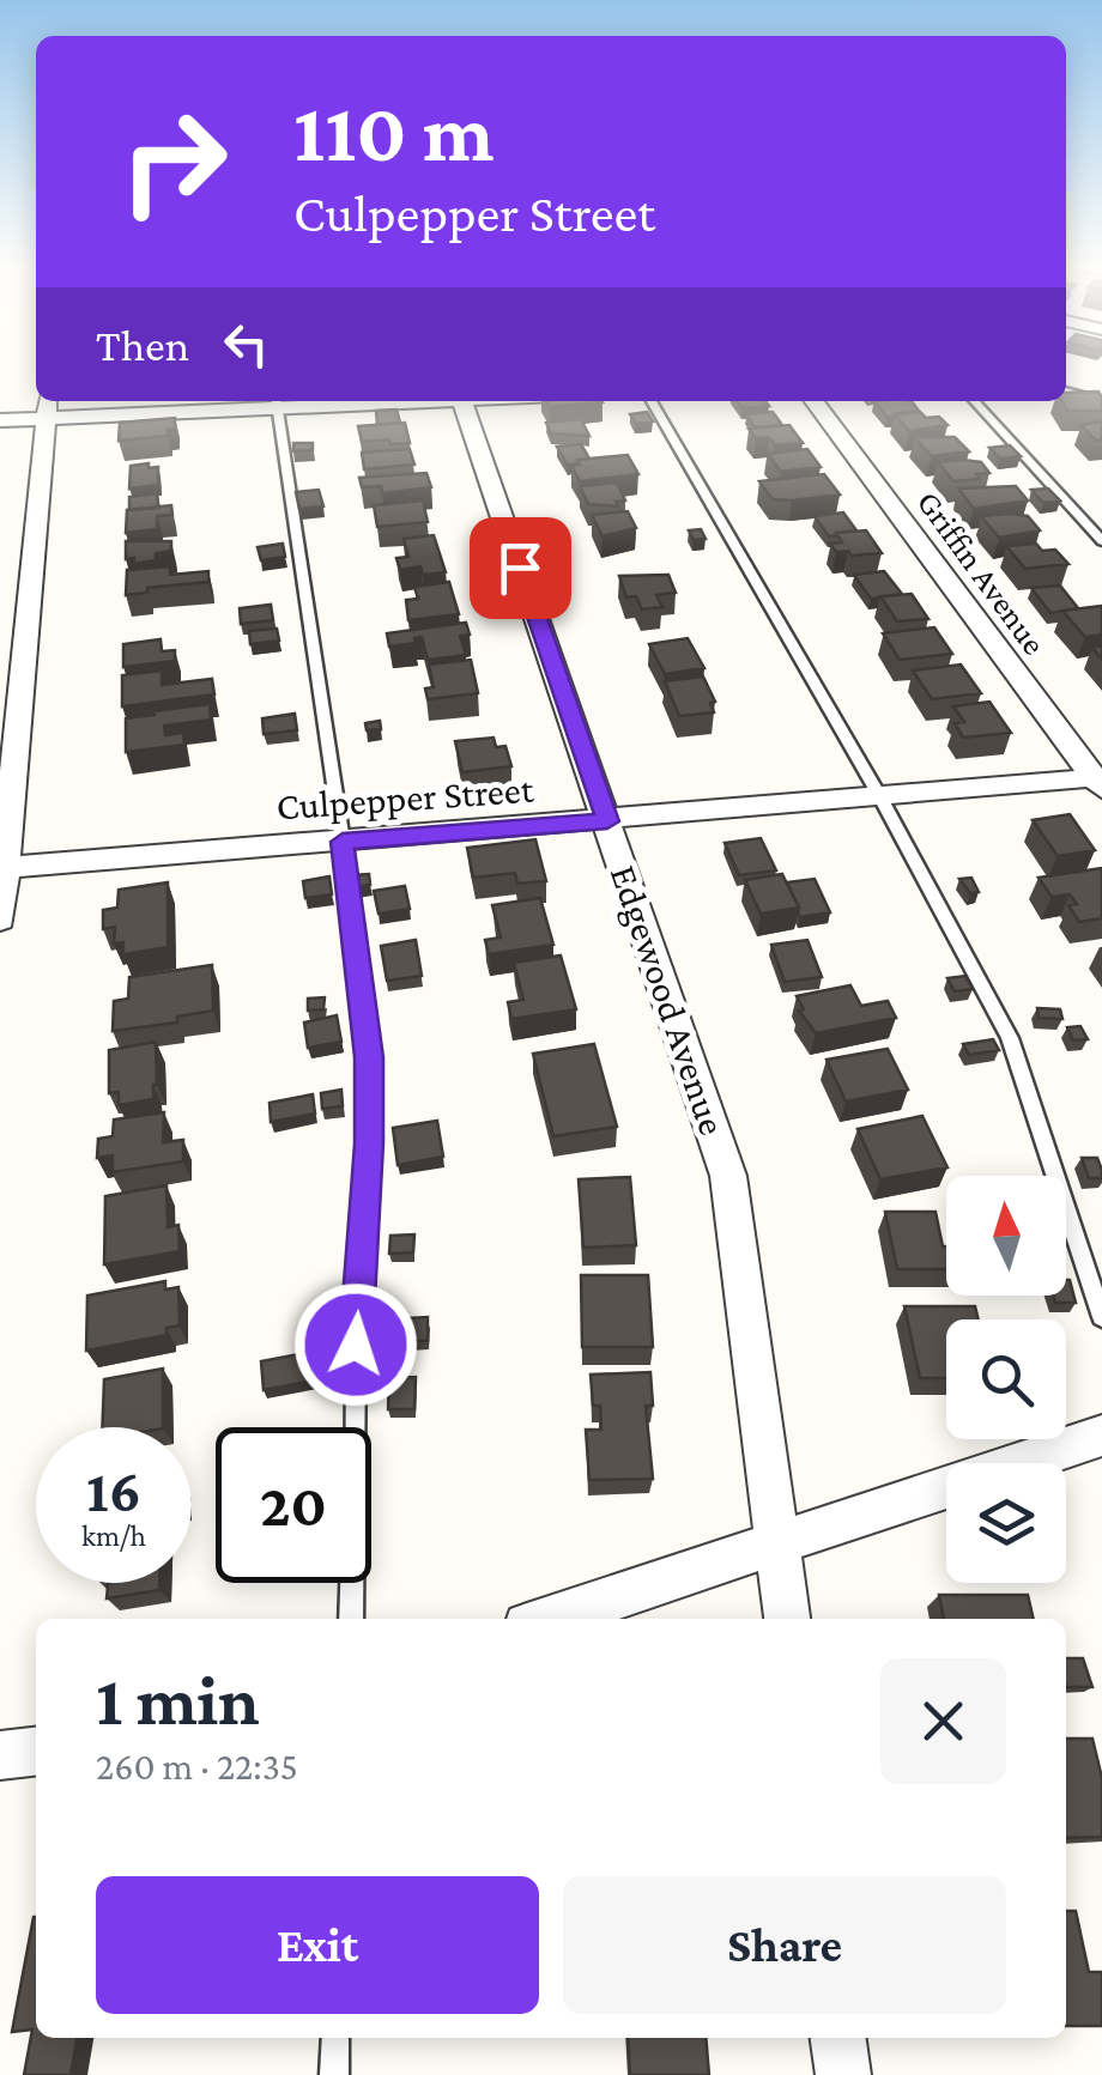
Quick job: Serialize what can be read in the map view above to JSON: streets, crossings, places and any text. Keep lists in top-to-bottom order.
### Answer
{
  "streets": {
    "street": ["Griffin Avenue", "Culpepper Street", "Edgewood Avenue"]
  },
  "crossings": [
    ["Griffin Avenue", "Culpepper Street"],
    ["Culpepper Street", "Edgewood Avenue"]
  ],
  "north": "top",
  "page": {
    "turn": ["110 m", "Culpepper Street"],
    "then": "Then",
    "speed": "16 km/h",
    "limit": "20",
    "heading": ["1 min", "260 m · 22:35"],
    "buttons": ["Exit", "Share"]
  }
}
